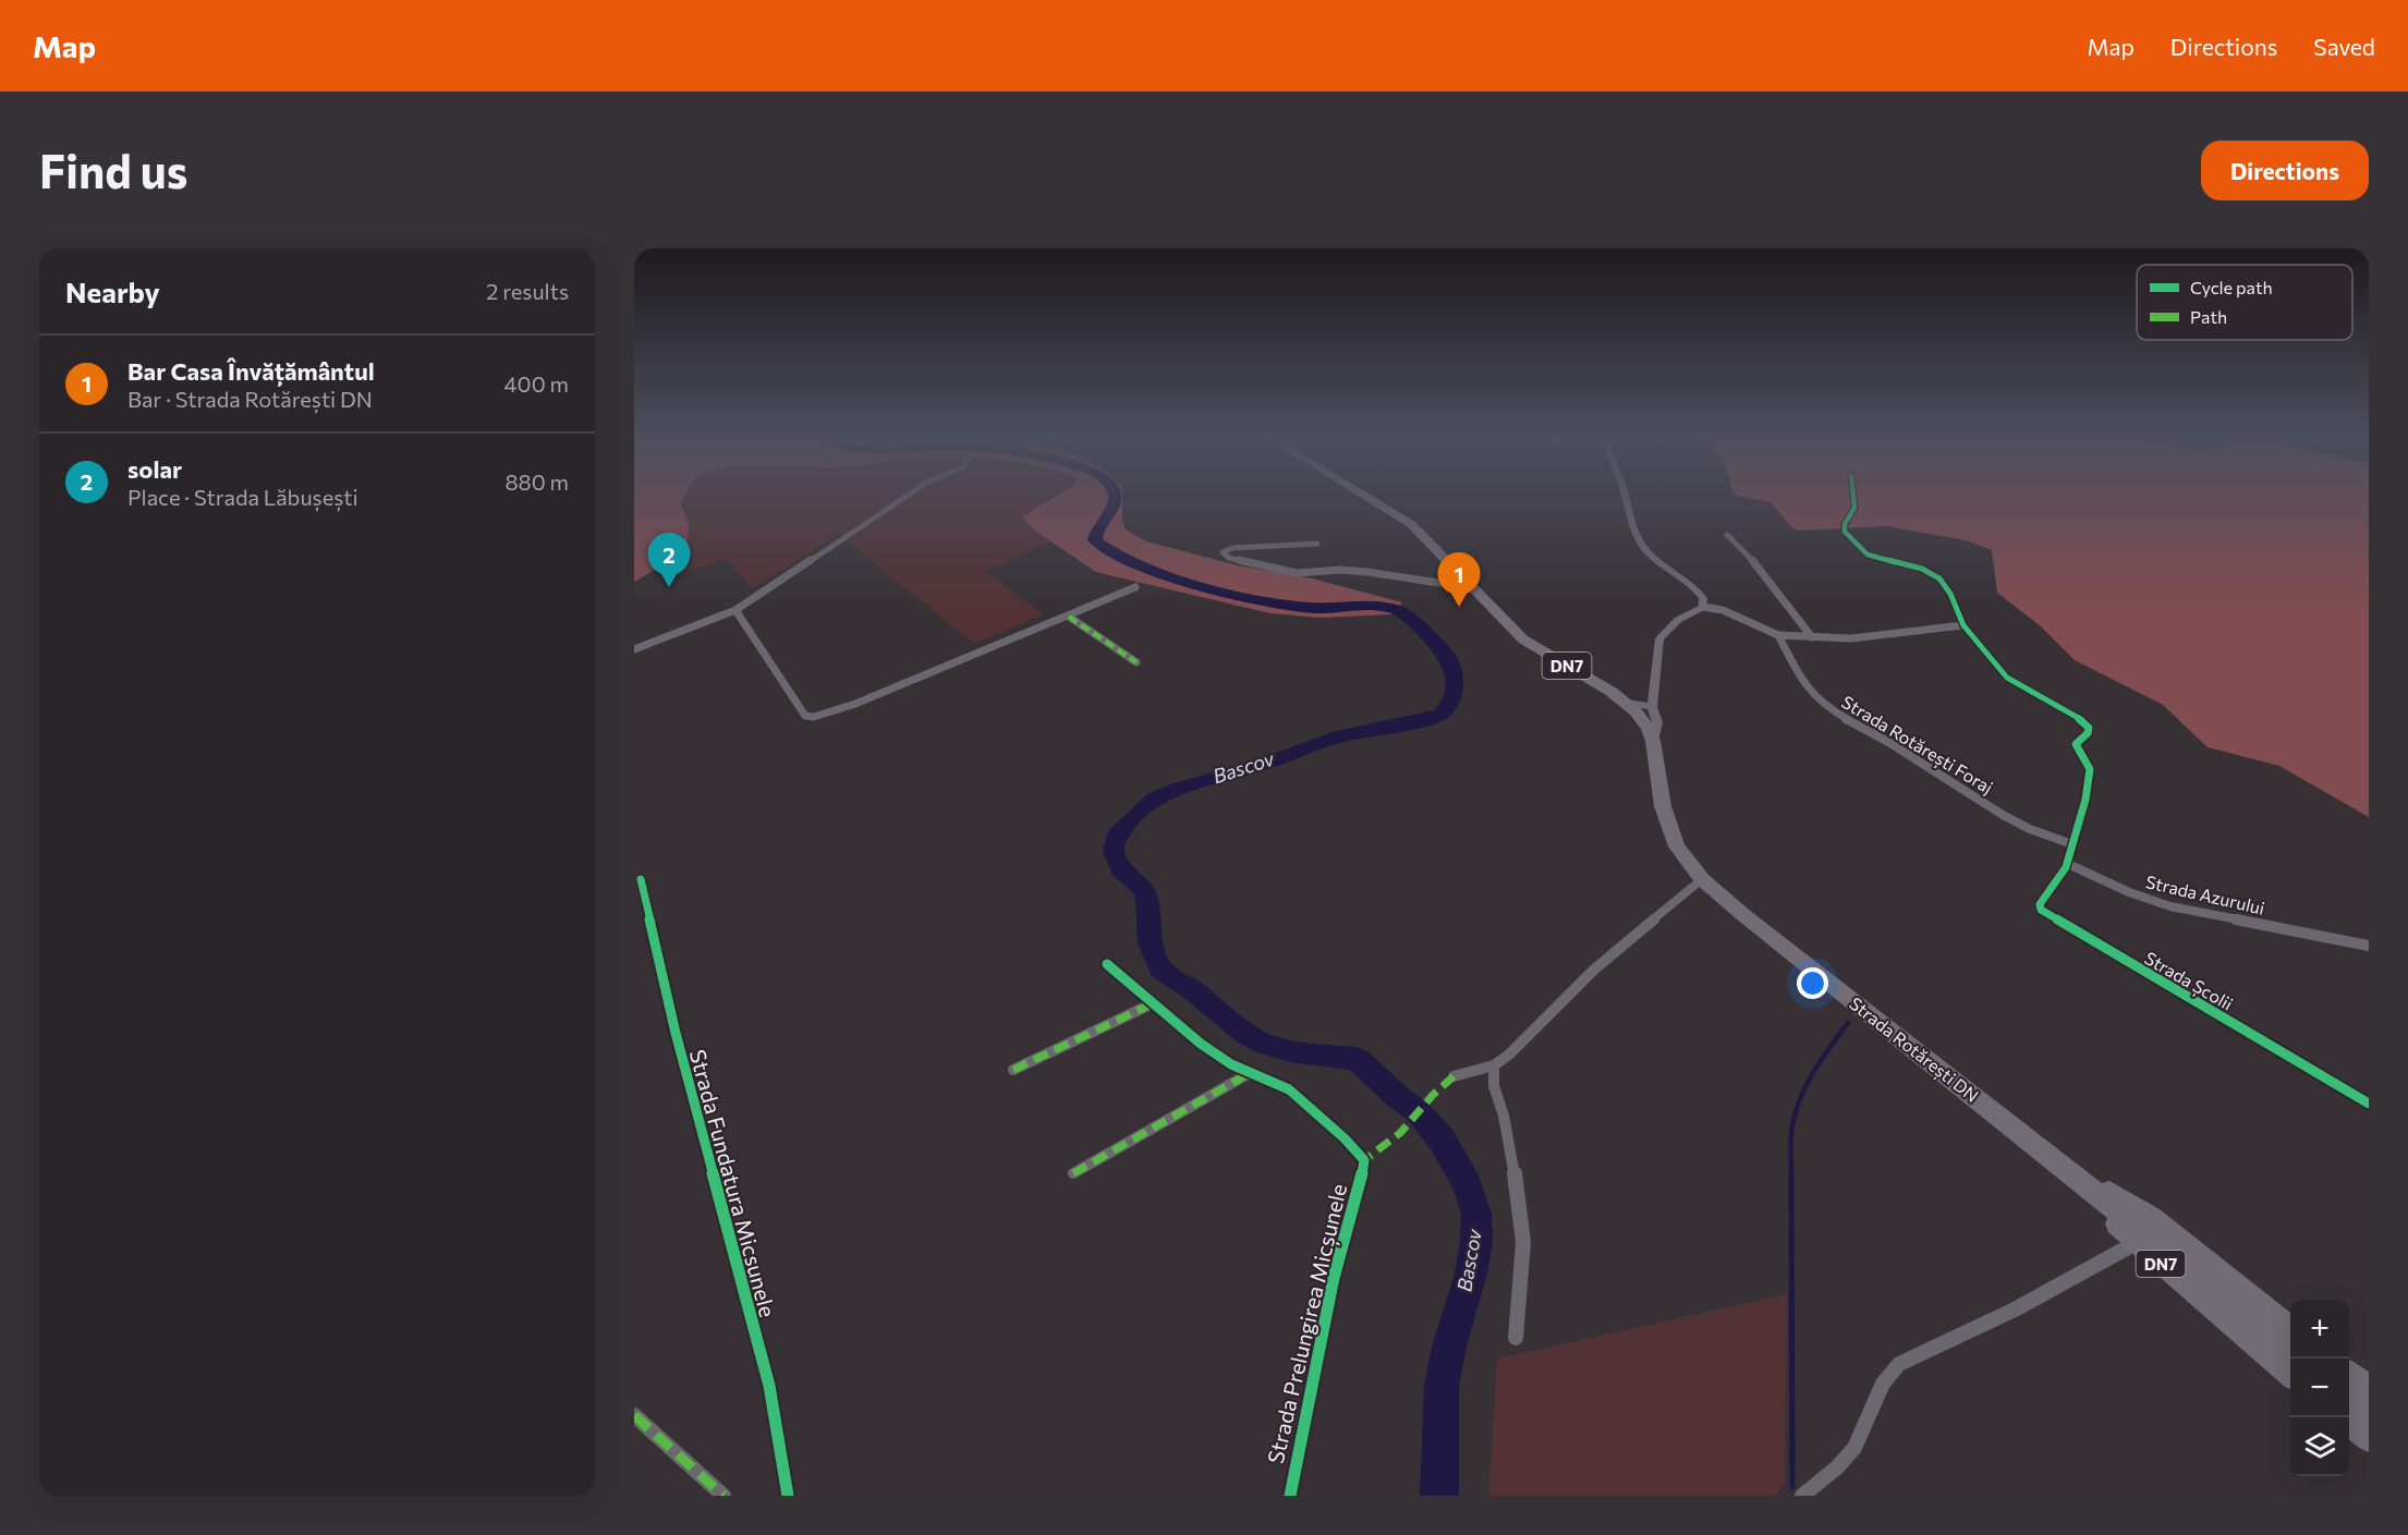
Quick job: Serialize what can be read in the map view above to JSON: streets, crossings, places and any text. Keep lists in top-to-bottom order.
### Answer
{
  "streets": {
    "highway": ["DN7", "Strada Rotărești DN"],
    "street": [
      "Strada Rotărești Foraj",
      "Strada Azurului",
      "Strada Școlii",
      "Strada Fundatura Micsunele",
      "Strada Prelungirea Micșunele"
    ]
  },
  "crossings": [
    ["DN7", "Strada Rotărești DN"],
    ["Strada Azurului", "Strada Școlii"]
  ],
  "water": ["Bascov"],
  "legend": ["Cycle path", "Path"],
  "page": {
    "header": "Map",
    "nav": ["Map", "Directions", "Saved"],
    "buttons": "Directions",
    "title": "Find us",
    "heading": ["Nearby", "2 results"],
    "list": [
      {
        "mark": "1",
        "name": "Bar Casa Învățământul",
        "note": "Bar · Strada Rotărești DN",
        "value": "400 m"
      },
      {
        "mark": "2",
        "name": "solar",
        "note": "Place · Strada Lăbușești",
        "value": "880 m"
      }
    ],
    "pins": ["2", "1"],
    "map_buttons": ["+", "−"]
  }
}
